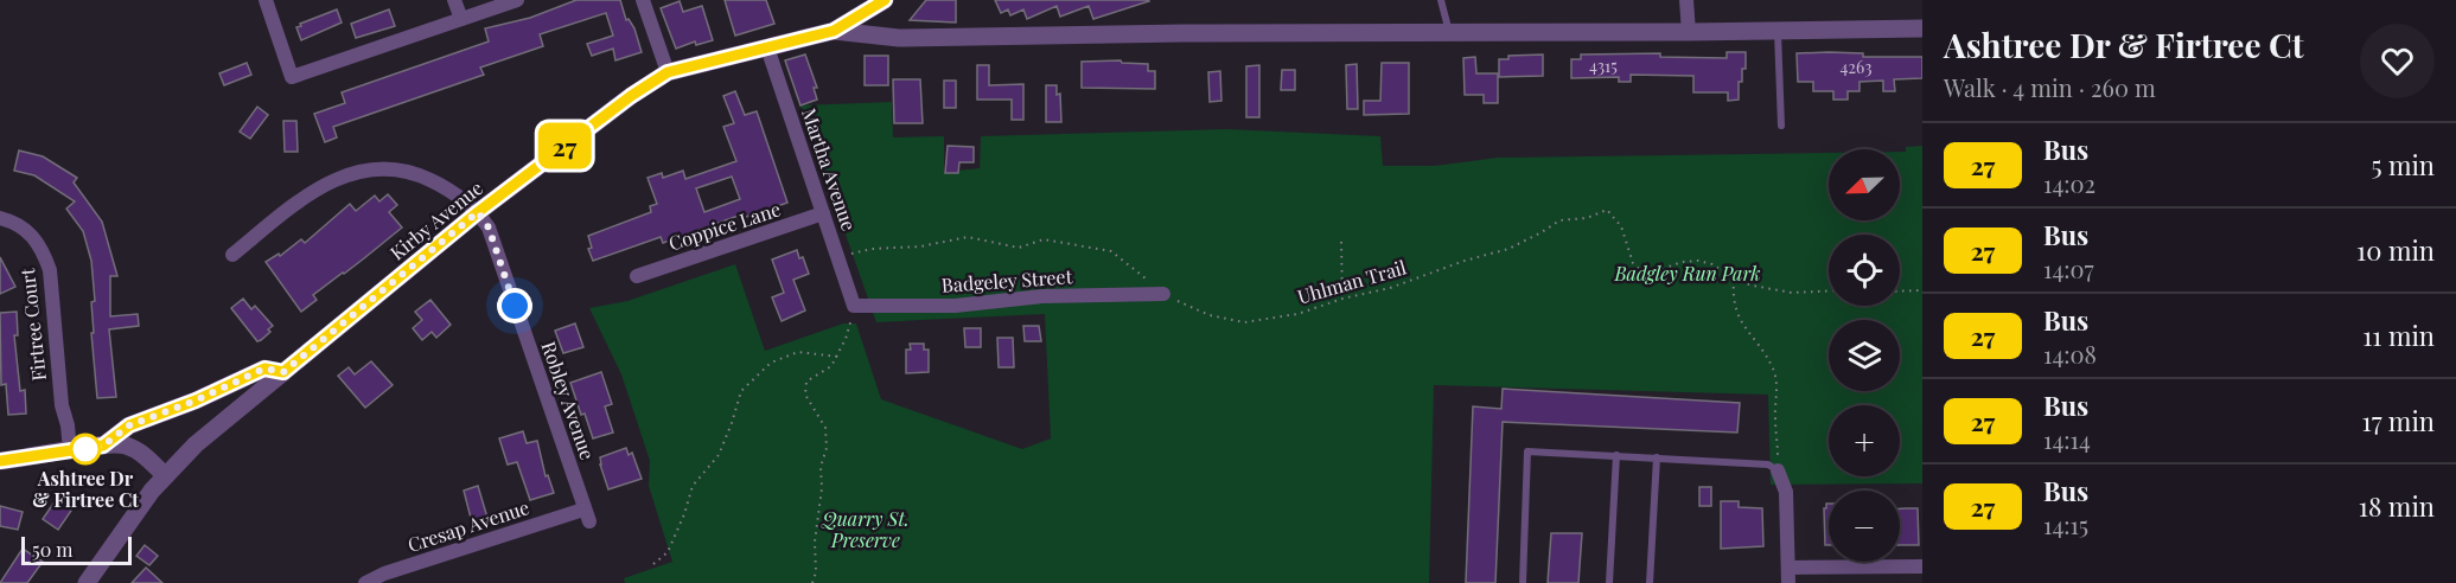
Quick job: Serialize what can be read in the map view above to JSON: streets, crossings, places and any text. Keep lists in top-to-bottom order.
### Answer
{
  "streets": {
    "street": [
      "Martha Avenue",
      "Kirby Avenue",
      "Coppice Lane",
      "Badgeley Street",
      "Firtree Court",
      "Robley Avenue",
      "Cresap Avenue"
    ],
    "path": ["Uhlman Trail"]
  },
  "crossings": [
    ["Martha Avenue", "Kirby Avenue"],
    ["Martha Avenue", "Coppice Lane"],
    ["Martha Avenue", "Badgeley Street"],
    ["Martha Avenue", "Uhlman Trail"],
    ["Kirby Avenue", "Robley Avenue"],
    ["Badgeley Street", "Uhlman Trail"],
    ["Robley Avenue", "Cresap Avenue"]
  ],
  "parks": ["Badgley Run Park", "Quarry St. Preserve"],
  "places": ["Ashtree Dr & Firtree Ct"],
  "lines": ["bus line 27"],
  "house_numbers": ["4315", "4263"],
  "scale_bar": "50 m",
  "north": "bottom left",
  "page": {
    "on_map": "27",
    "heading": ["Ashtree Dr & Firtree Ct", "Walk · 4 min · 260 m"],
    "list": [
      {
        "mark": "27",
        "name": "Bus",
        "note": "14:02",
        "value": "5 min"
      },
      {
        "mark": "27",
        "name": "Bus",
        "note": "14:07",
        "value": "10 min"
      },
      {
        "mark": "27",
        "name": "Bus",
        "note": "14:08",
        "value": "11 min"
      },
      {
        "mark": "27",
        "name": "Bus",
        "note": "14:14",
        "value": "17 min"
      },
      {
        "mark": "27",
        "name": "Bus",
        "note": "14:15",
        "value": "18 min"
      }
    ],
    "map_buttons": ["+", "−"],
    "scale": "50 m"
  }
}
